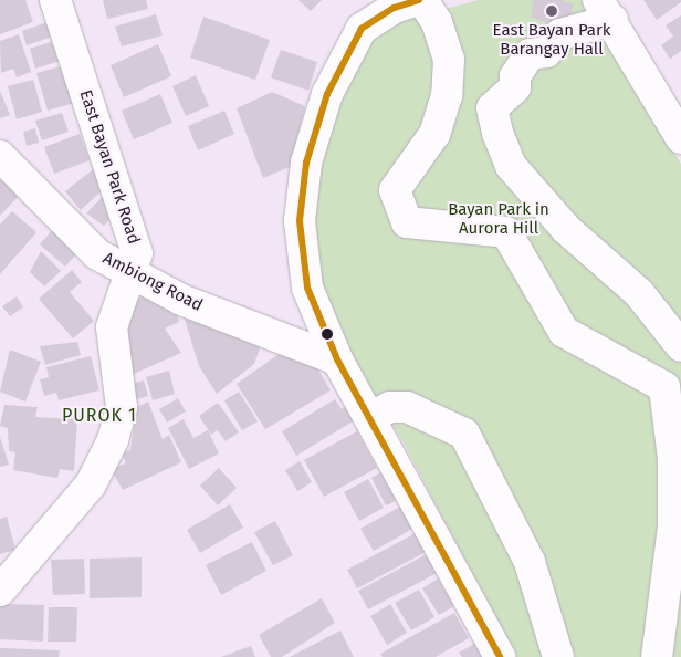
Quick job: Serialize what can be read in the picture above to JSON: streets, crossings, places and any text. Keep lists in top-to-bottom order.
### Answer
{
  "streets": {
    "street": ["East Bayan Park Road", "Ambiong Road"]
  },
  "crossings": [
    ["East Bayan Park Road", "Ambiong Road"]
  ],
  "districts": ["PUROK 1"],
  "parks": ["Bayan Park in Aurora Hill"],
  "places": ["East Bayan Park Barangay Hall"]
}
